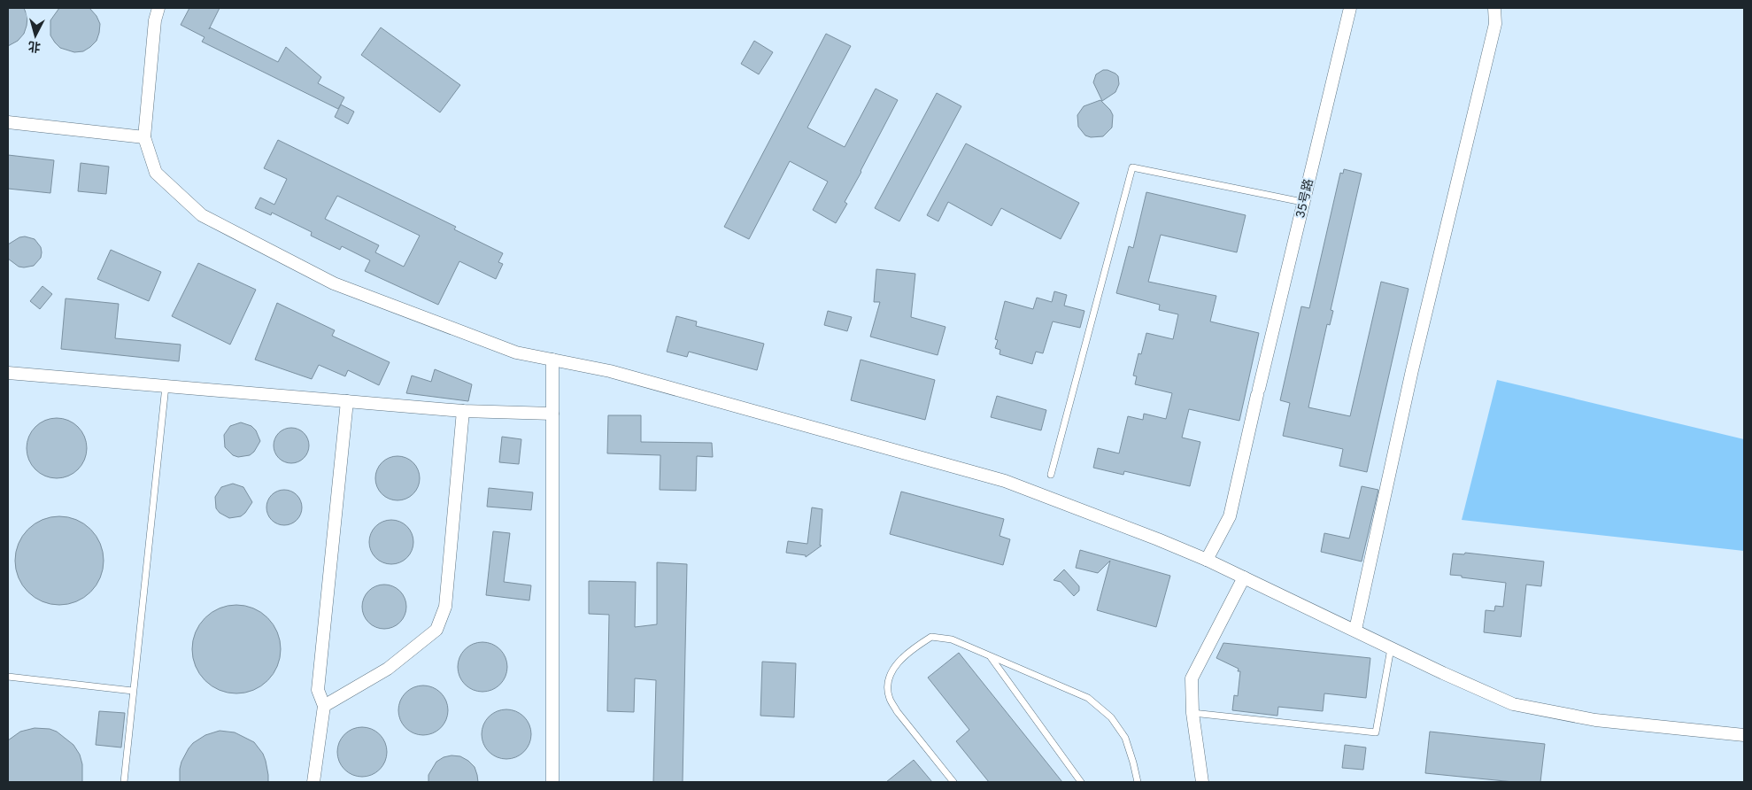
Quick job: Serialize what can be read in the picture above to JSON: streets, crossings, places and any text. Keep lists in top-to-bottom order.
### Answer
{
  "streets": {
    "street": ["35号路"]
  },
  "north": "bottom"
}
